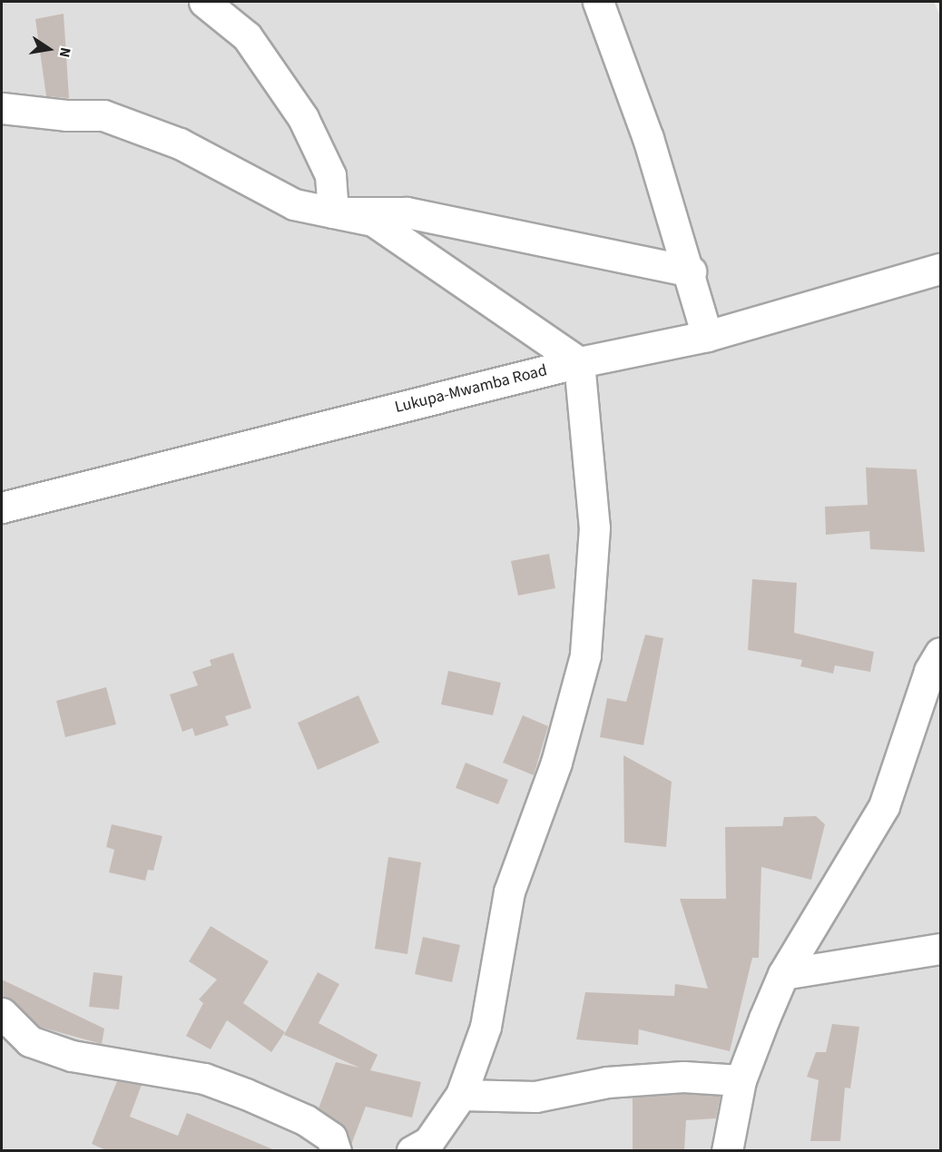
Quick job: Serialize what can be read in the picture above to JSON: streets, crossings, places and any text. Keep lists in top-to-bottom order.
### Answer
{
  "streets": {
    "street": ["Lukupa-Mwamba Road"]
  },
  "north": "right"
}
